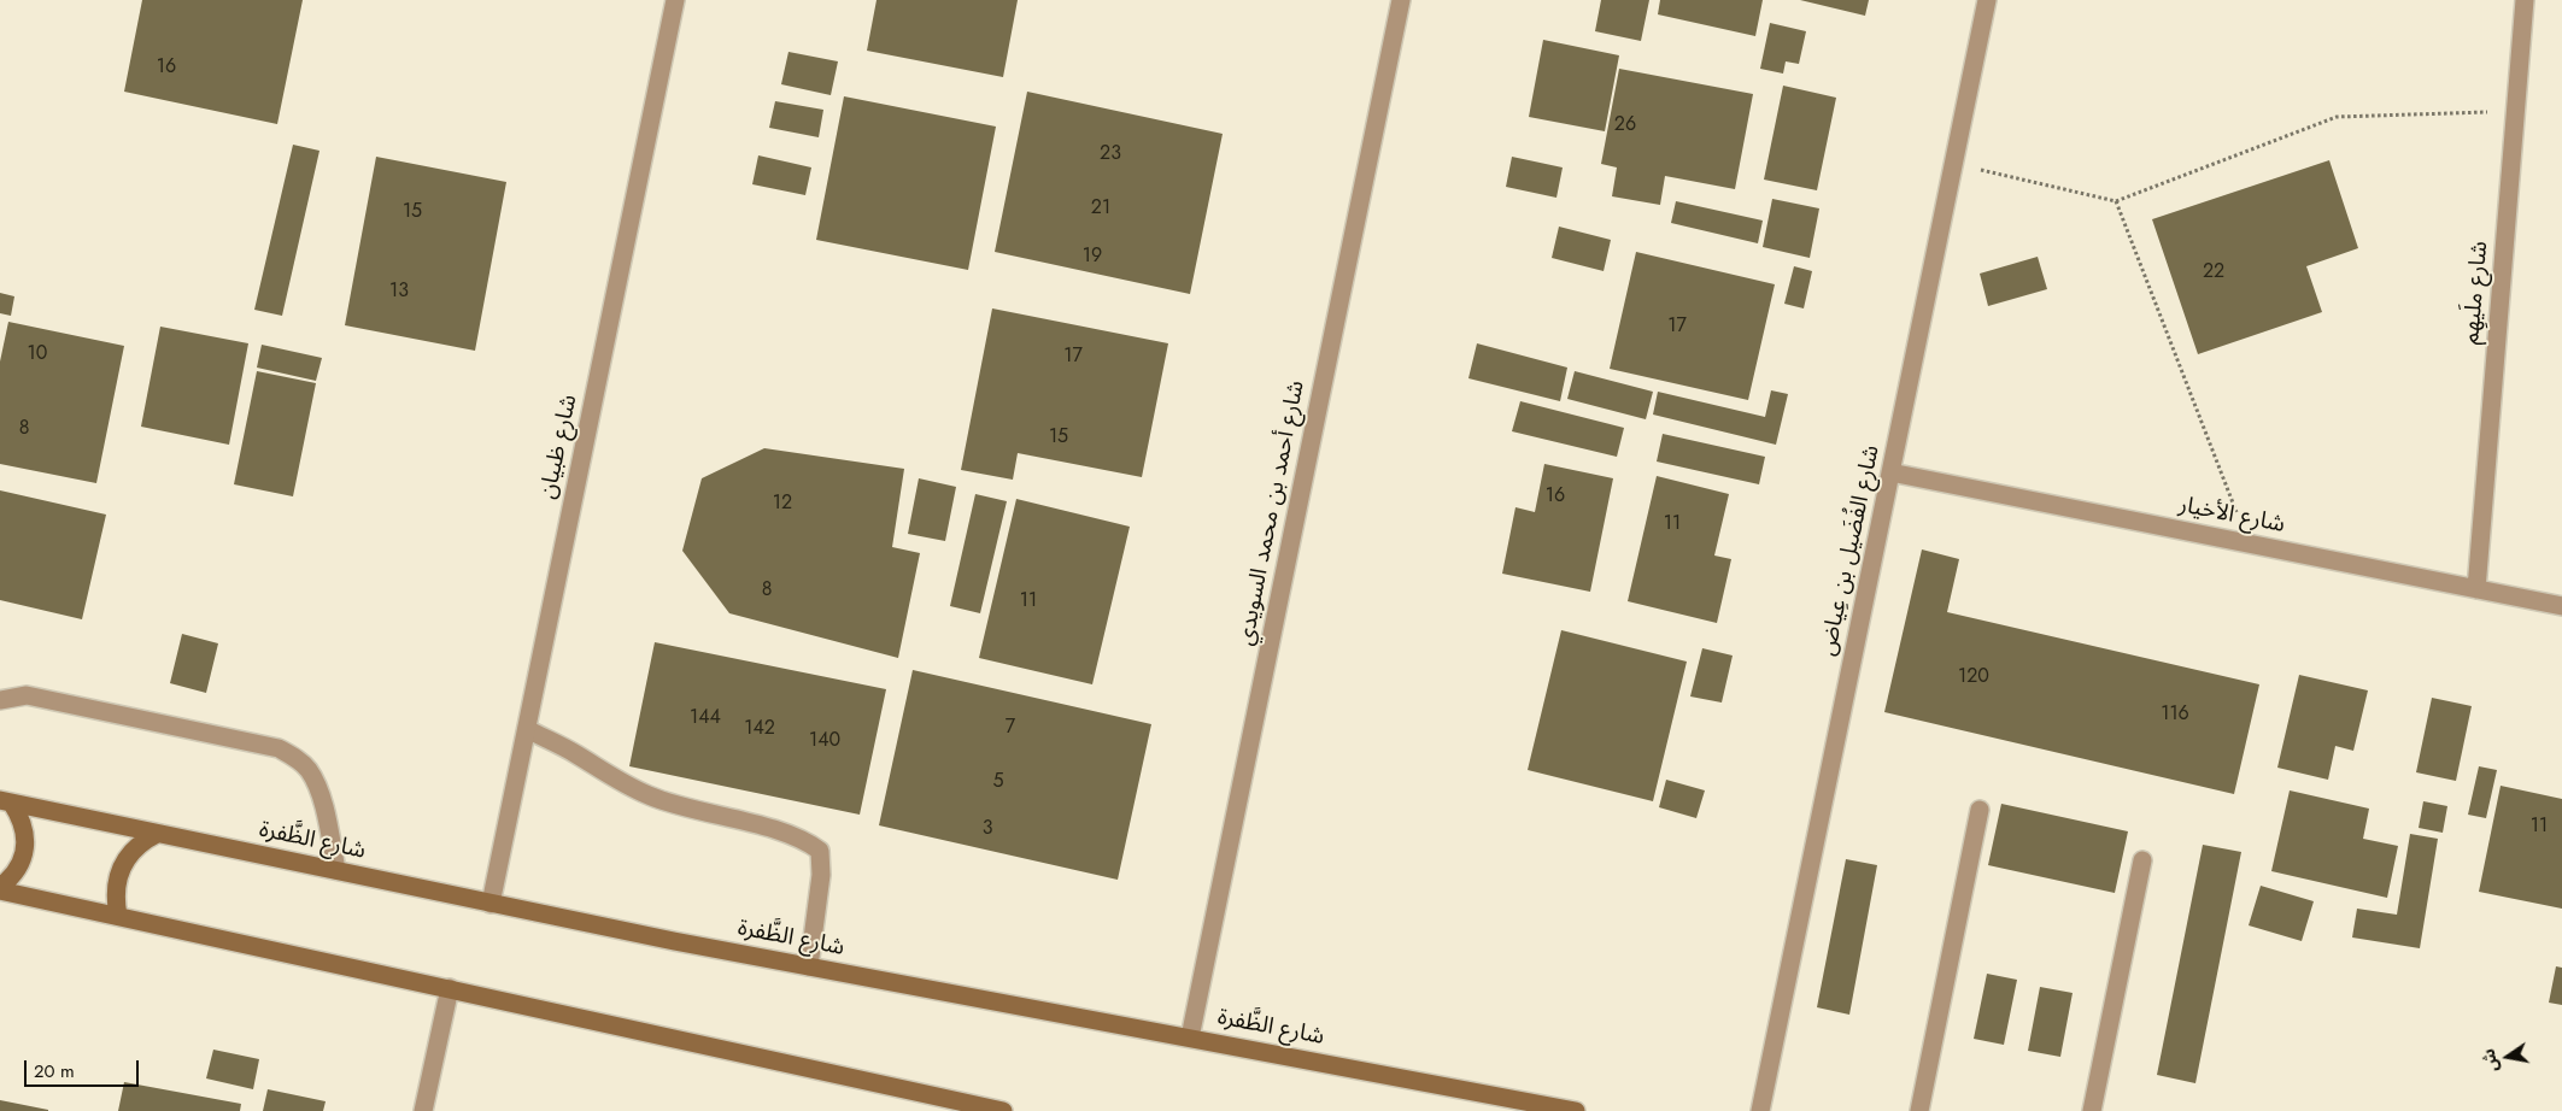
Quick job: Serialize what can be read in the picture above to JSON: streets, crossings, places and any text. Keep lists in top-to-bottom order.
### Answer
{
  "streets": {
    "main road": ["شارع الظَّفرة"],
    "street": [
      "شارع ملَيهِم",
      "شارع ظبيان",
      "شارع أحمد بن محمد السويدي",
      "شارع الأخيار",
      "شارع الفُضَيل بن عِياض"
    ]
  },
  "crossings": [
    ["شارع ملَيهِم", "شارع الأخيار"],
    ["شارع ظبيان", "شارع الظَّفرة"],
    ["شارع أحمد بن محمد السويدي", "شارع الظَّفرة"],
    ["شارع الأخيار", "شارع الفُضَيل بن عِياض"]
  ],
  "house_numbers": [
    "16",
    "26",
    "23",
    "21",
    "15",
    "19",
    "22",
    "13",
    "17",
    "10",
    "17",
    "8",
    "15",
    "16",
    "12",
    "11",
    "8",
    "11",
    "120",
    "116",
    "144",
    "7",
    "142",
    "140",
    "5",
    "11",
    "3"
  ],
  "scale_bar": "20 m",
  "north": "left"
}
